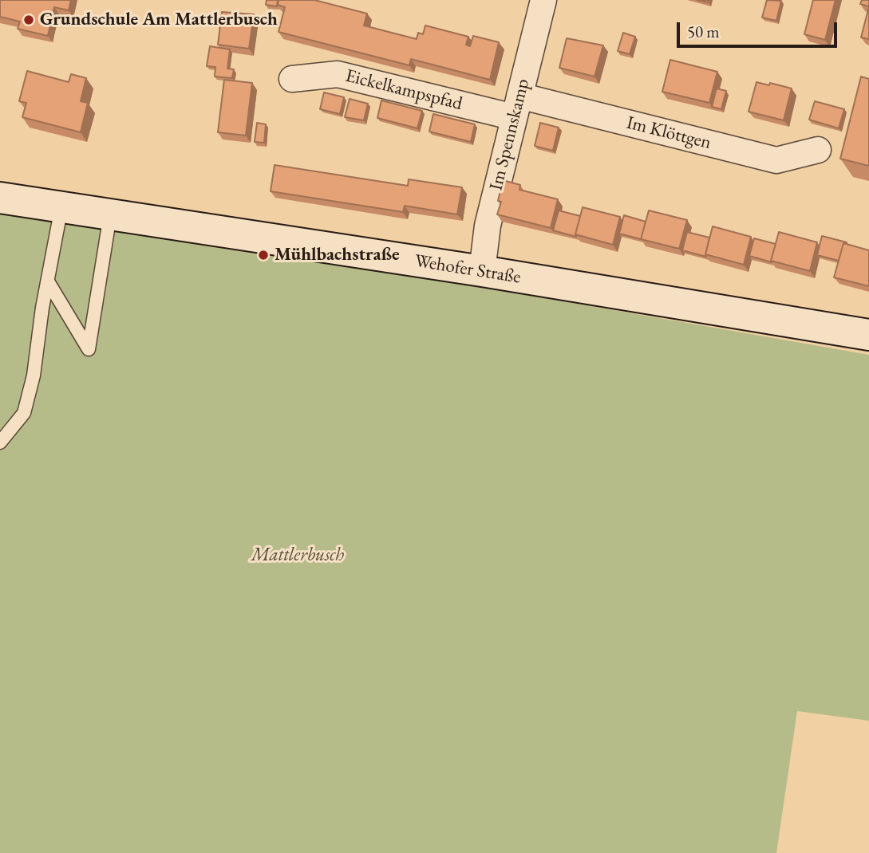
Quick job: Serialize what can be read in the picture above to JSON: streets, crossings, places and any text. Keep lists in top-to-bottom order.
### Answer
{
  "streets": {
    "street": [
      "Eickelkampspfad",
      "Im Klöttgen",
      "Im Spennskamp",
      "Wehofer Straße"
    ]
  },
  "crossings": [
    ["Eickelkampspfad", "Im Klöttgen"],
    ["Eickelkampspfad", "Im Spennskamp"],
    ["Im Klöttgen", "Im Spennskamp"],
    ["Im Spennskamp", "Wehofer Straße"]
  ],
  "parks": ["Mattlerbusch"],
  "places": ["Grundschule Am Mattlerbusch", "Mühlbachstraße"],
  "scale_bar": "50 m"
}
